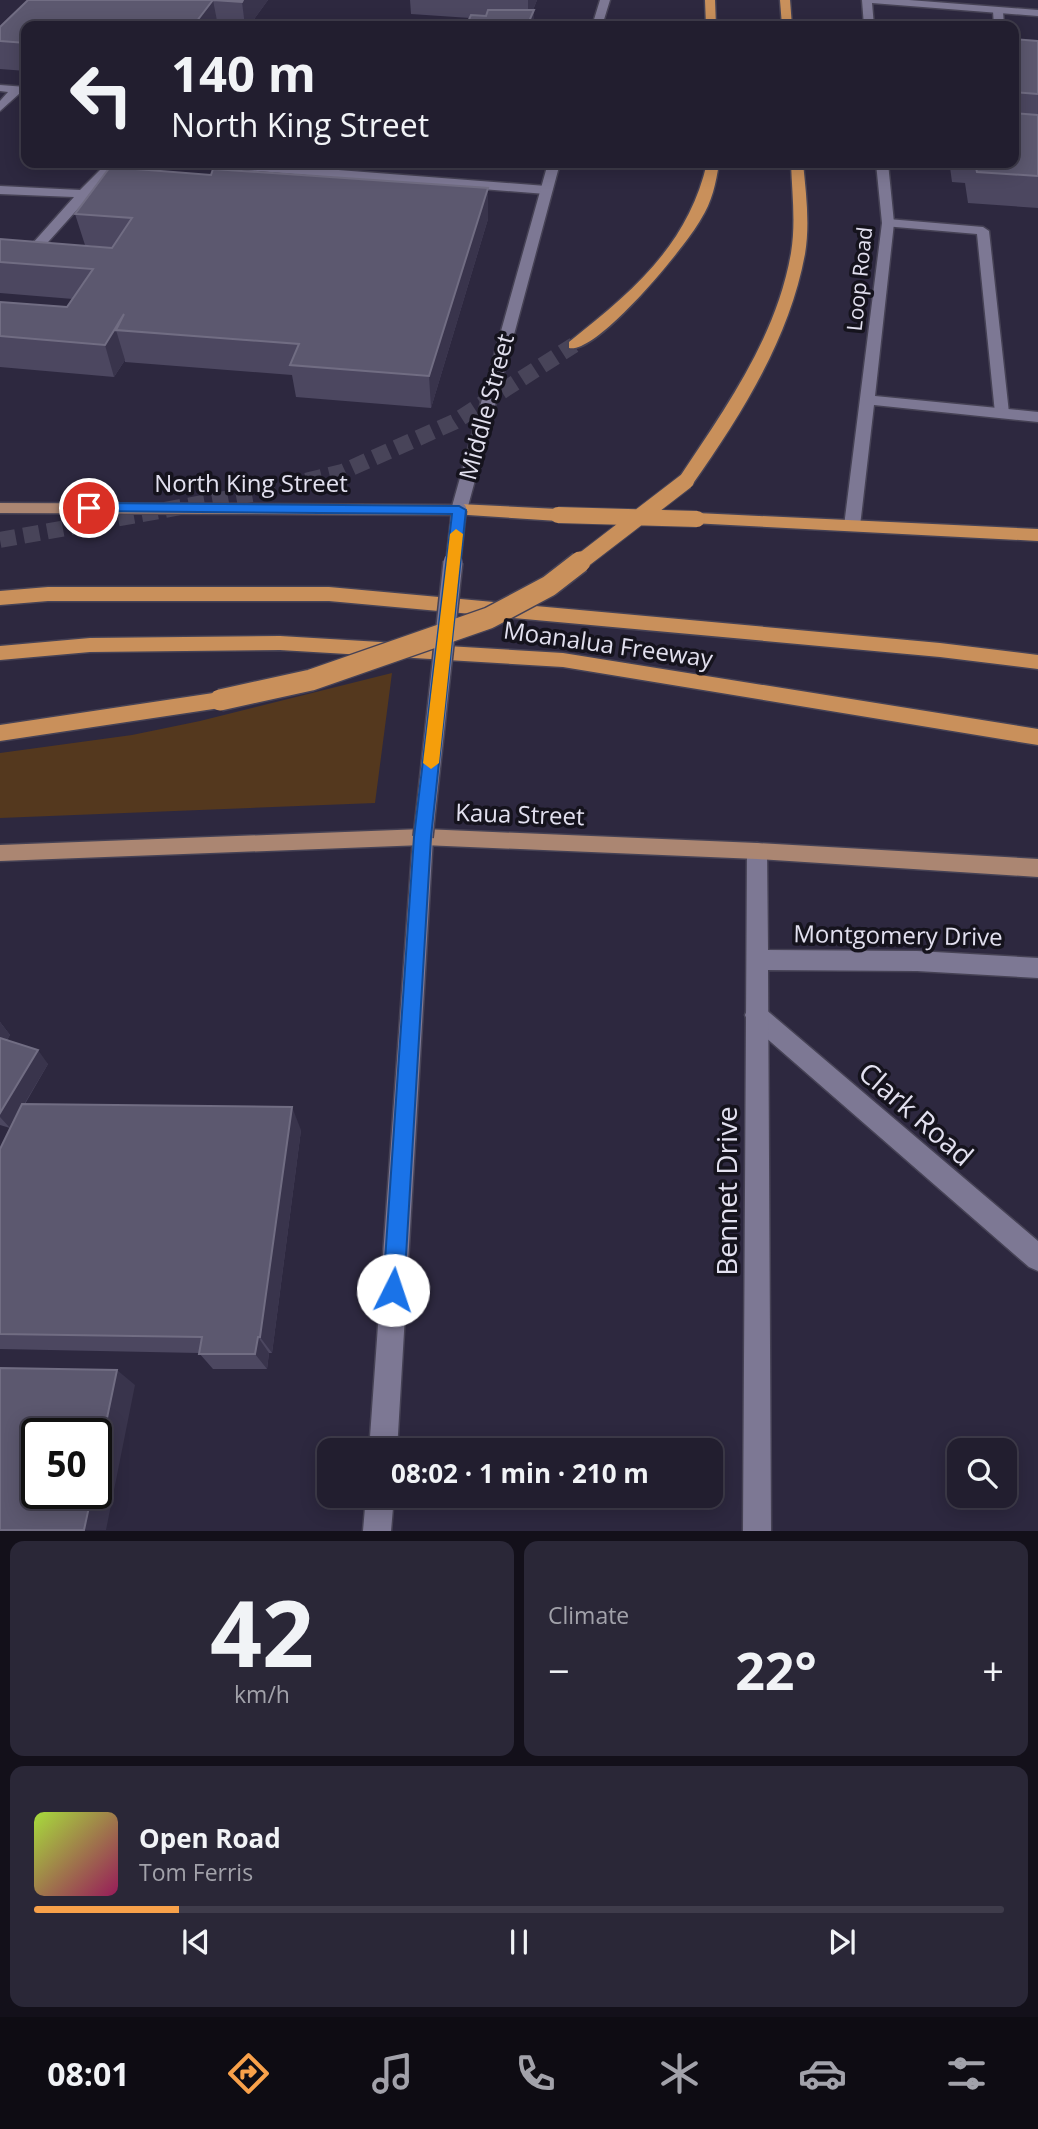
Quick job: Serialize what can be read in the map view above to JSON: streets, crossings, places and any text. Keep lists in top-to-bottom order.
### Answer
{
  "streets": {
    "highway": ["Moanalua Freeway"],
    "main road": ["North King Street", "Kaua Street"],
    "street": [
      "Loop Road",
      "Middle Street",
      "Montgomery Drive",
      "Clark Road",
      "Bennet Drive"
    ]
  },
  "crossings": [
    ["Middle Street", "North King Street"],
    ["Middle Street", "Kaua Street"],
    ["Kaua Street", "Bennet Drive"],
    ["Montgomery Drive", "Bennet Drive"],
    ["Clark Road", "Bennet Drive"]
  ],
  "page": {
    "turn": ["140 m", "North King Street"],
    "limit": "50",
    "trip": "08:02 · 1 min · 210 m",
    "tile": [
      ["42", "km/h"],
      "Climate"
    ],
    "heat": ["−", "22°", "+"],
    "song": ["Open Road", "Tom Ferris"],
    "tabs": "08:01"
  }
}
